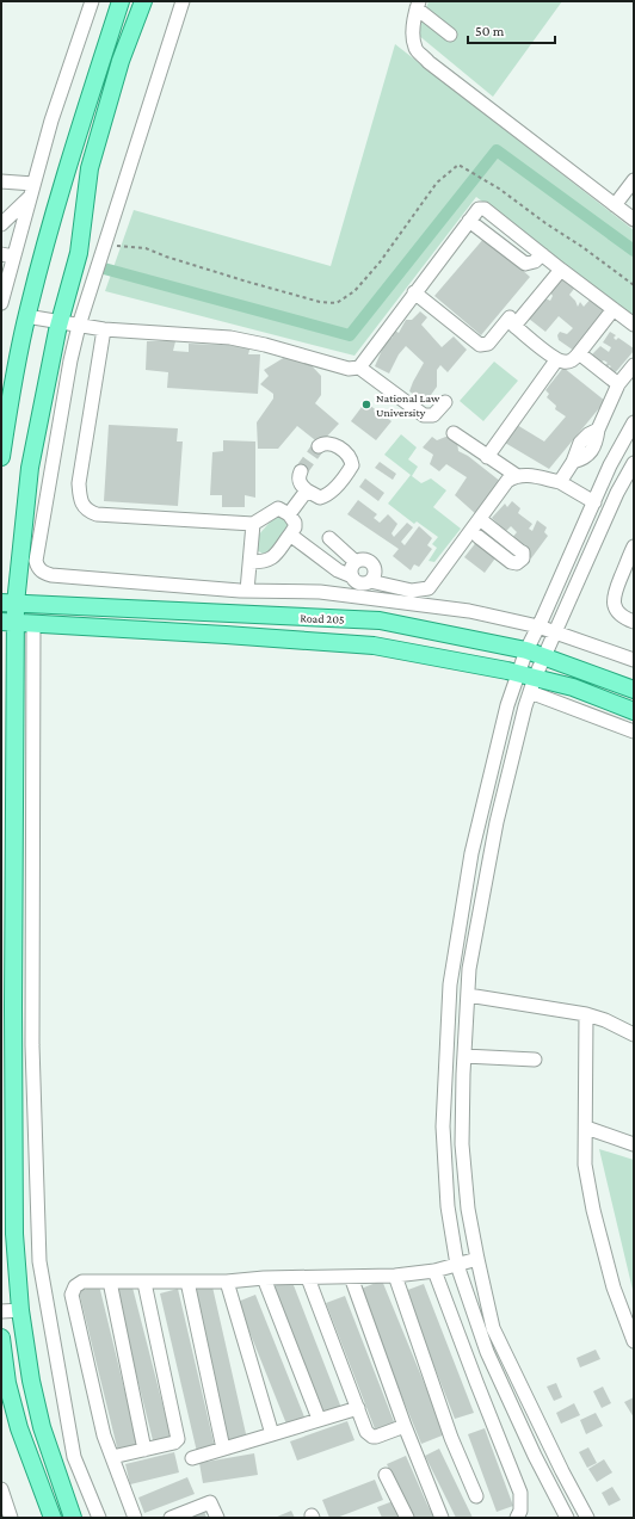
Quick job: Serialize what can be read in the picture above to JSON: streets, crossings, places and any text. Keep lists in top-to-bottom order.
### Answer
{
  "streets": {
    "main road": ["Road 205"]
  },
  "places": ["National Law University"],
  "scale_bar": "50 m"
}
